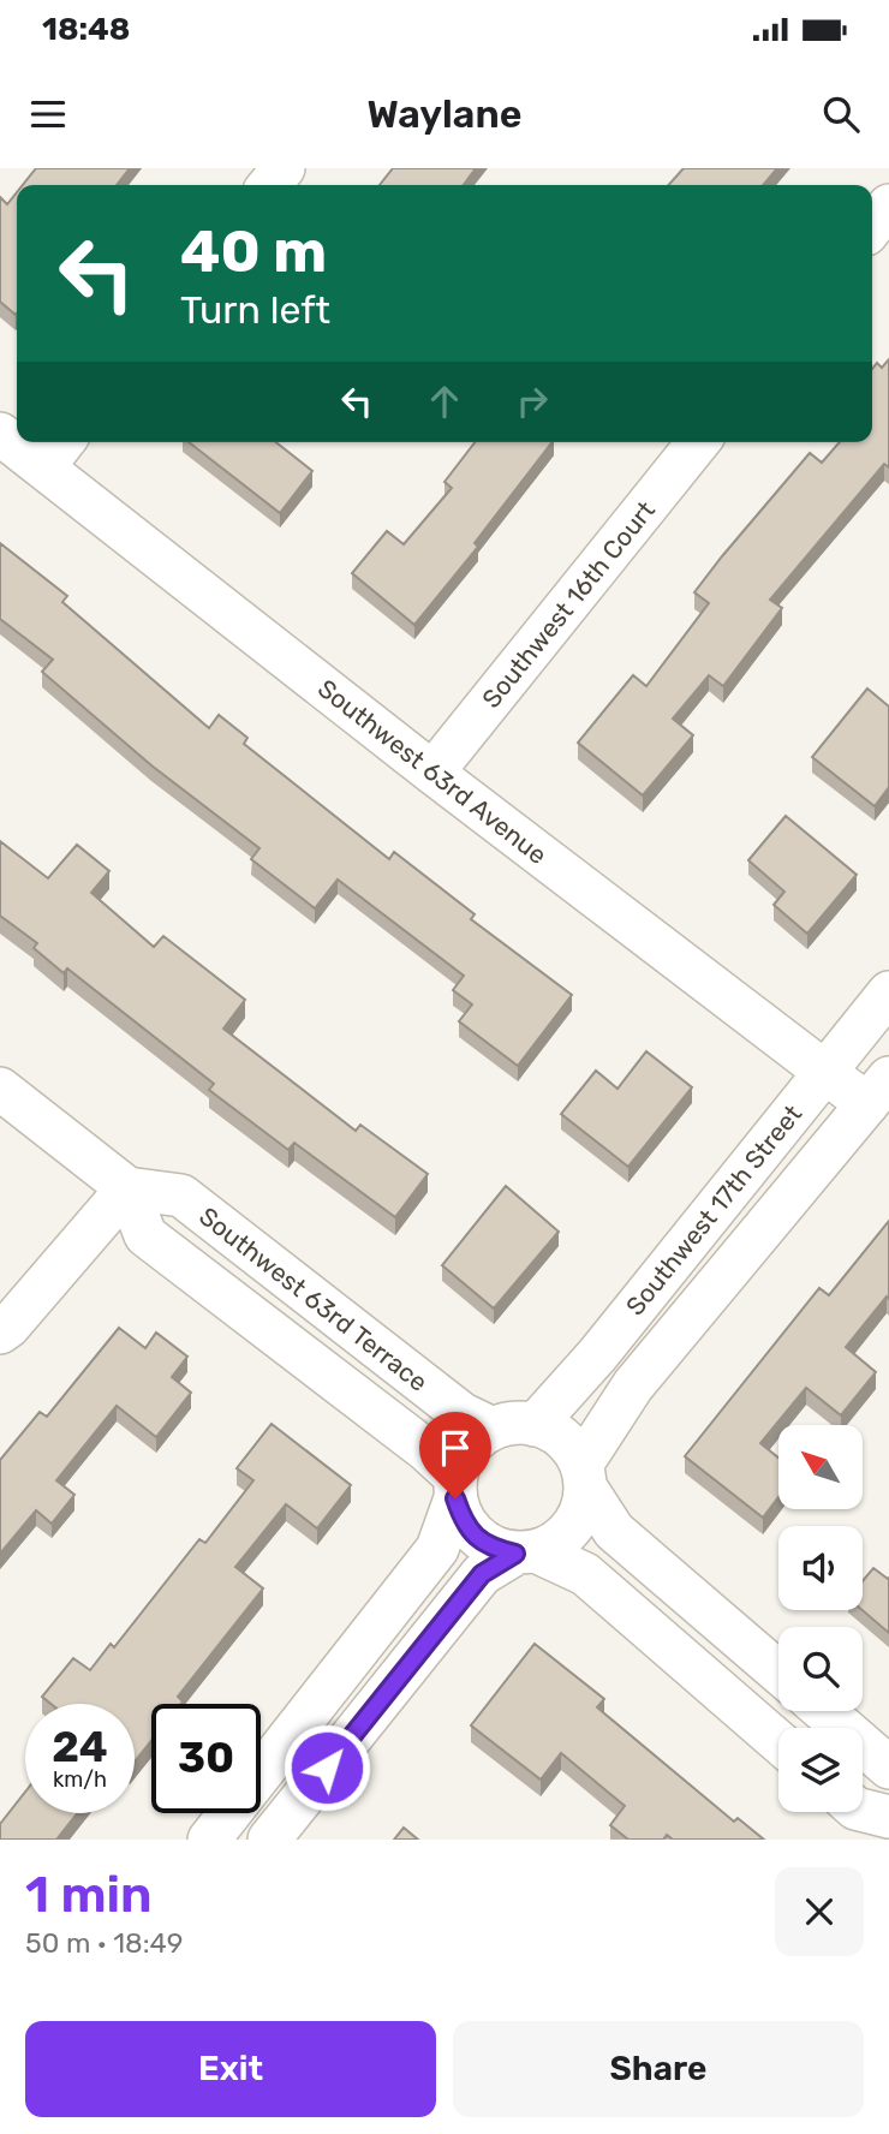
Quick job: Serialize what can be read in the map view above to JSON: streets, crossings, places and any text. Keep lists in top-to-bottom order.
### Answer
{
  "streets": {
    "street": [
      "Southwest 16th Court",
      "Southwest 63rd Avenue",
      "Southwest 17th Street",
      "Southwest 63rd Terrace"
    ]
  },
  "crossings": [
    ["Southwest 16th Court", "Southwest 63rd Avenue"],
    ["Southwest 63rd Avenue", "Southwest 17th Street"],
    ["Southwest 17th Street", "Southwest 63rd Terrace"]
  ],
  "north": "top left",
  "page": {
    "status": "18:48",
    "header": "Waylane",
    "turn": ["40 m", "Turn left"],
    "speed": "24 km/h",
    "limit": "30",
    "heading": ["1 min", "50 m · 18:49"],
    "buttons": ["Exit", "Share"]
  }
}
